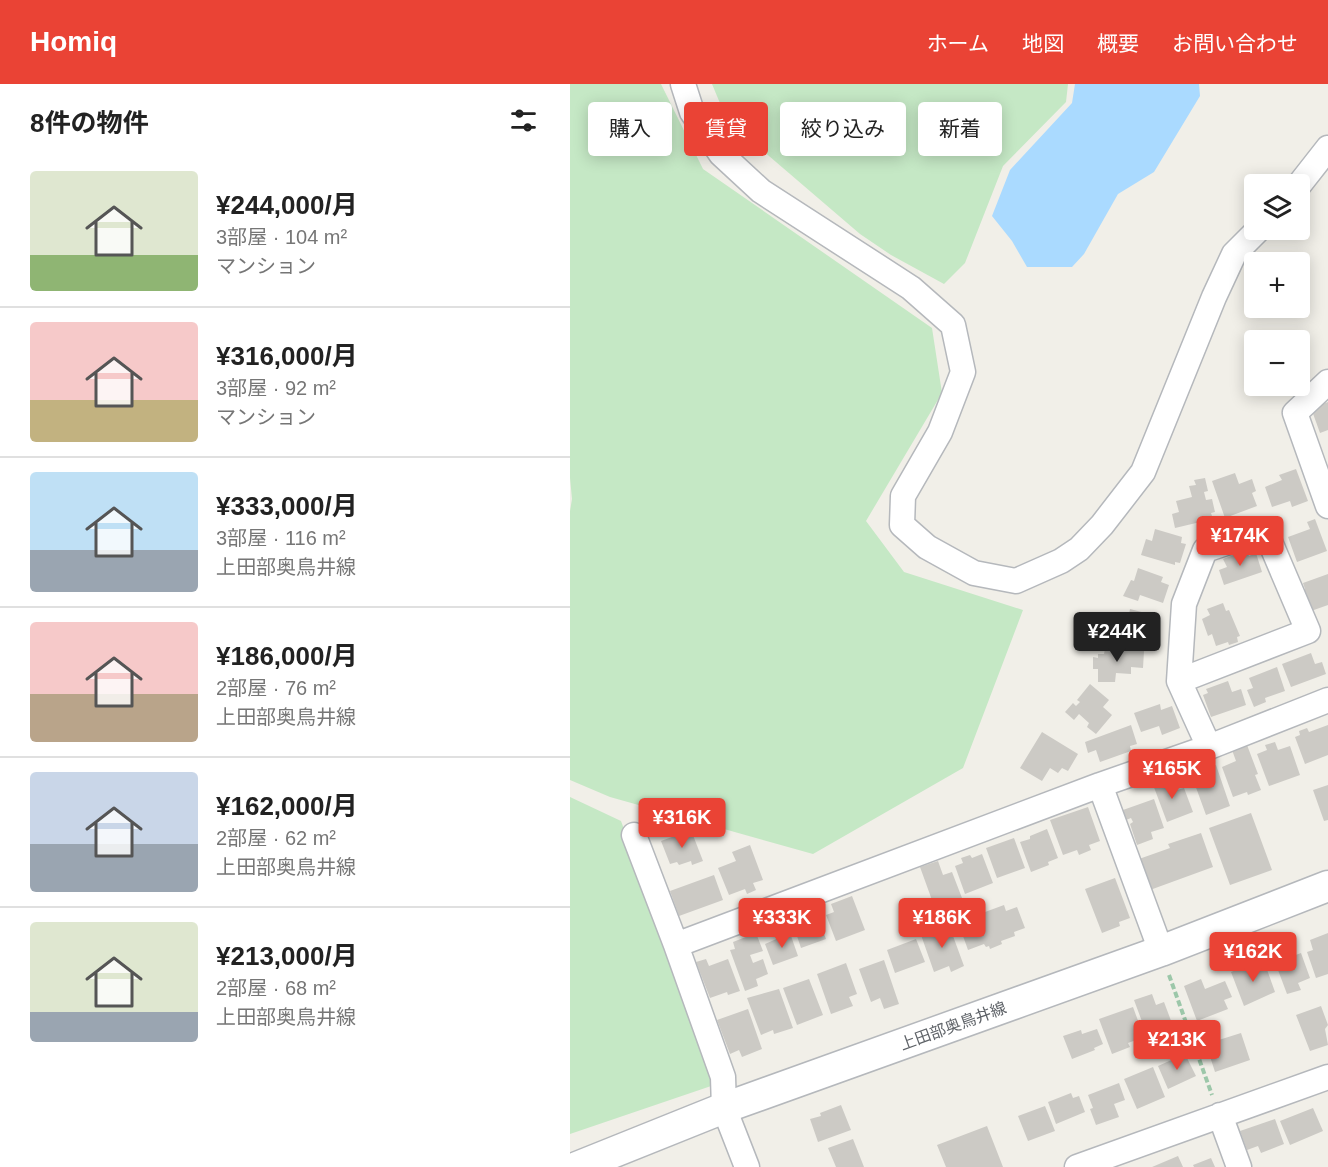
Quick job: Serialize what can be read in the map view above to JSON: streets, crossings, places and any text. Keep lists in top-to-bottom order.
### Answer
{
  "streets": {
    "street": ["上田部奥鳥井線"]
  },
  "page": {
    "header": "Homiq",
    "nav": [
      "ホーム",
      "地図",
      "概要",
      "お問い合わせ"
    ],
    "heading": "8件の物件",
    "chip": [
      "購入",
      "賃貸",
      "絞り込み",
      "新着"
    ],
    "list": [
      {
        "name": "¥244,000/月",
        "note": "3部屋 · 104 m² · マンション"
      },
      {
        "name": "¥316,000/月",
        "note": "3部屋 · 92 m² · マンション"
      },
      {
        "name": "¥333,000/月",
        "note": "3部屋 · 116 m² · 上田部奥鳥井線"
      },
      {
        "name": "¥186,000/月",
        "note": "2部屋 · 76 m² · 上田部奥鳥井線"
      },
      {
        "name": "¥162,000/月",
        "note": "2部屋 · 62 m² · 上田部奥鳥井線"
      },
      {
        "name": "¥213,000/月",
        "note": "2部屋 · 68 m² · 上田部奥鳥井線"
      }
    ],
    "map_buttons": ["+", "−"],
    "price": [
      "¥174K",
      "¥244K",
      "¥165K",
      "¥316K",
      "¥333K",
      "¥186K",
      "¥162K",
      "¥213K"
    ]
  }
}
